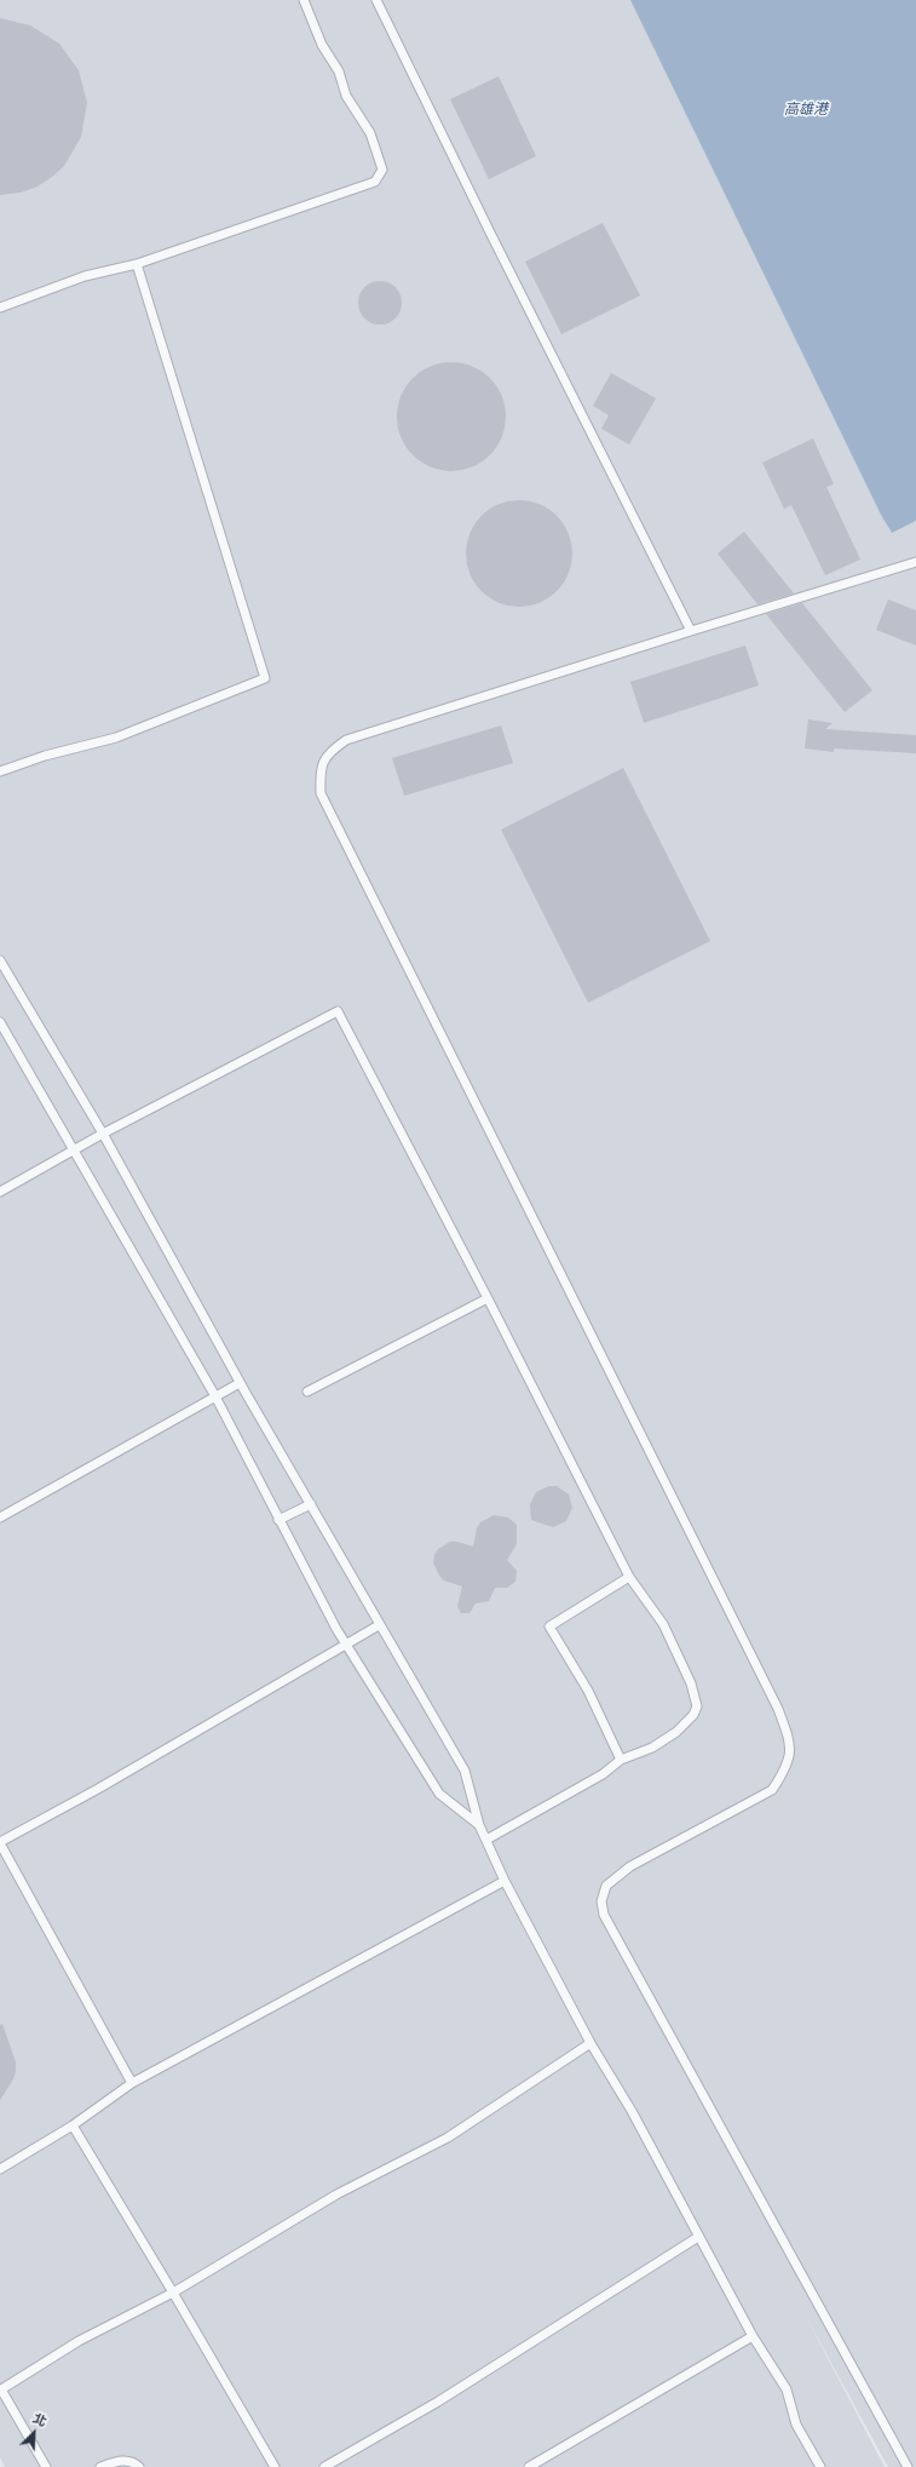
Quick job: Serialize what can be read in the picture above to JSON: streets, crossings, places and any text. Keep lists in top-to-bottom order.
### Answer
{
  "water": ["高雄港"],
  "north": "top right"
}
